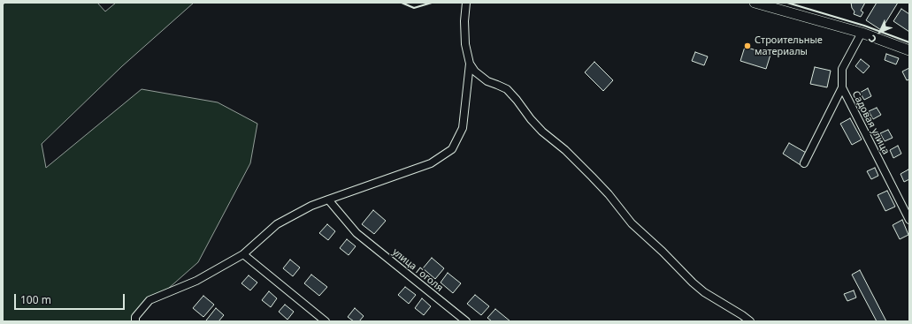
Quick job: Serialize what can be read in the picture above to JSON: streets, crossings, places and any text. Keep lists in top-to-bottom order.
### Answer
{
  "streets": {
    "street": ["Садовая улица", "улица Гоголя"]
  },
  "places": ["Строительные материалы"],
  "scale_bar": "100 m",
  "north": "bottom left"
}
